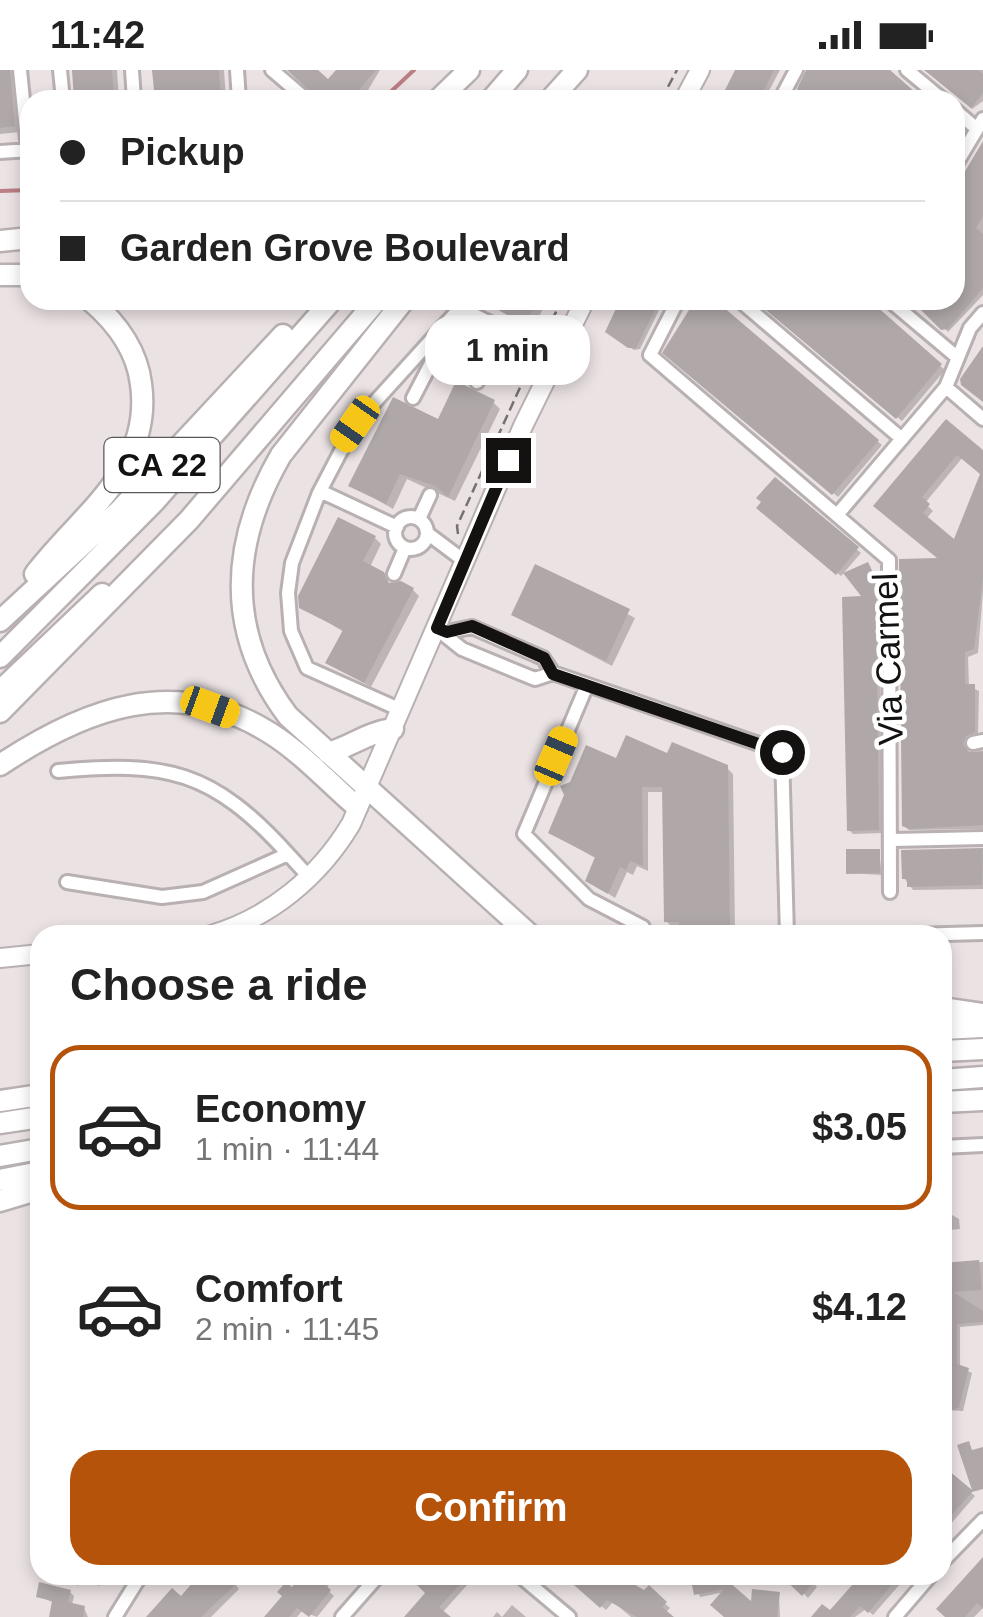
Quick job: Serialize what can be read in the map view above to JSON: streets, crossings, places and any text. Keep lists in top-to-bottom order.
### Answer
{
  "streets": {
    "highway": ["CA 22"],
    "street": ["Via Carmel"]
  },
  "page": {
    "status": "11:42",
    "banner": ["Pickup", "Garden Grove Boulevard"],
    "bubble": "1 min",
    "heading": "Choose a ride",
    "list": [
      {
        "name": "Economy",
        "note": "1 min · 11:44",
        "value": "$3.05"
      },
      {
        "name": "Comfort",
        "note": "2 min · 11:45",
        "value": "$4.12"
      }
    ],
    "buttons": "Confirm"
  }
}
